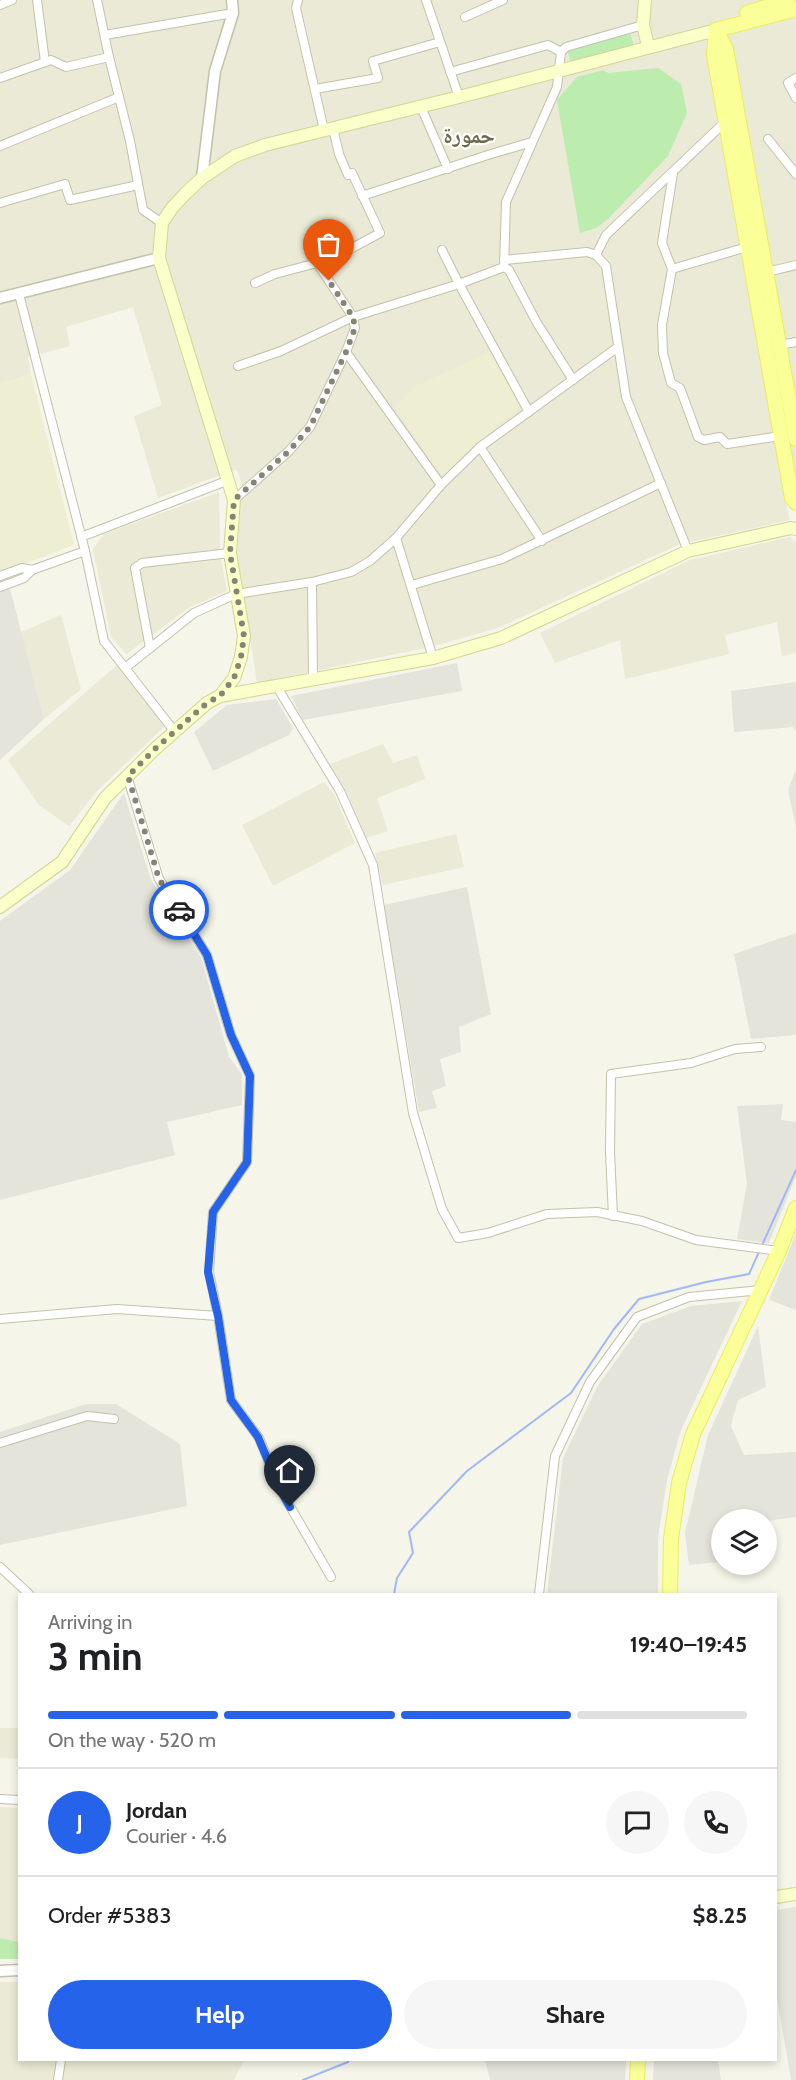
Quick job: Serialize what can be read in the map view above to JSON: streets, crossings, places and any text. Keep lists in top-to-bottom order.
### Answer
{
  "districts": ["حمورة"],
  "page": {
    "heading": ["3 min", "Arriving in", "19:40–19:45"],
    "panel": [
      "Jordan",
      "Courier · 4.6",
      "Order #5383",
      "$8.25"
    ],
    "bar": "On the way · 520 m",
    "round": "J",
    "buttons": ["Help", "Share"]
  }
}
